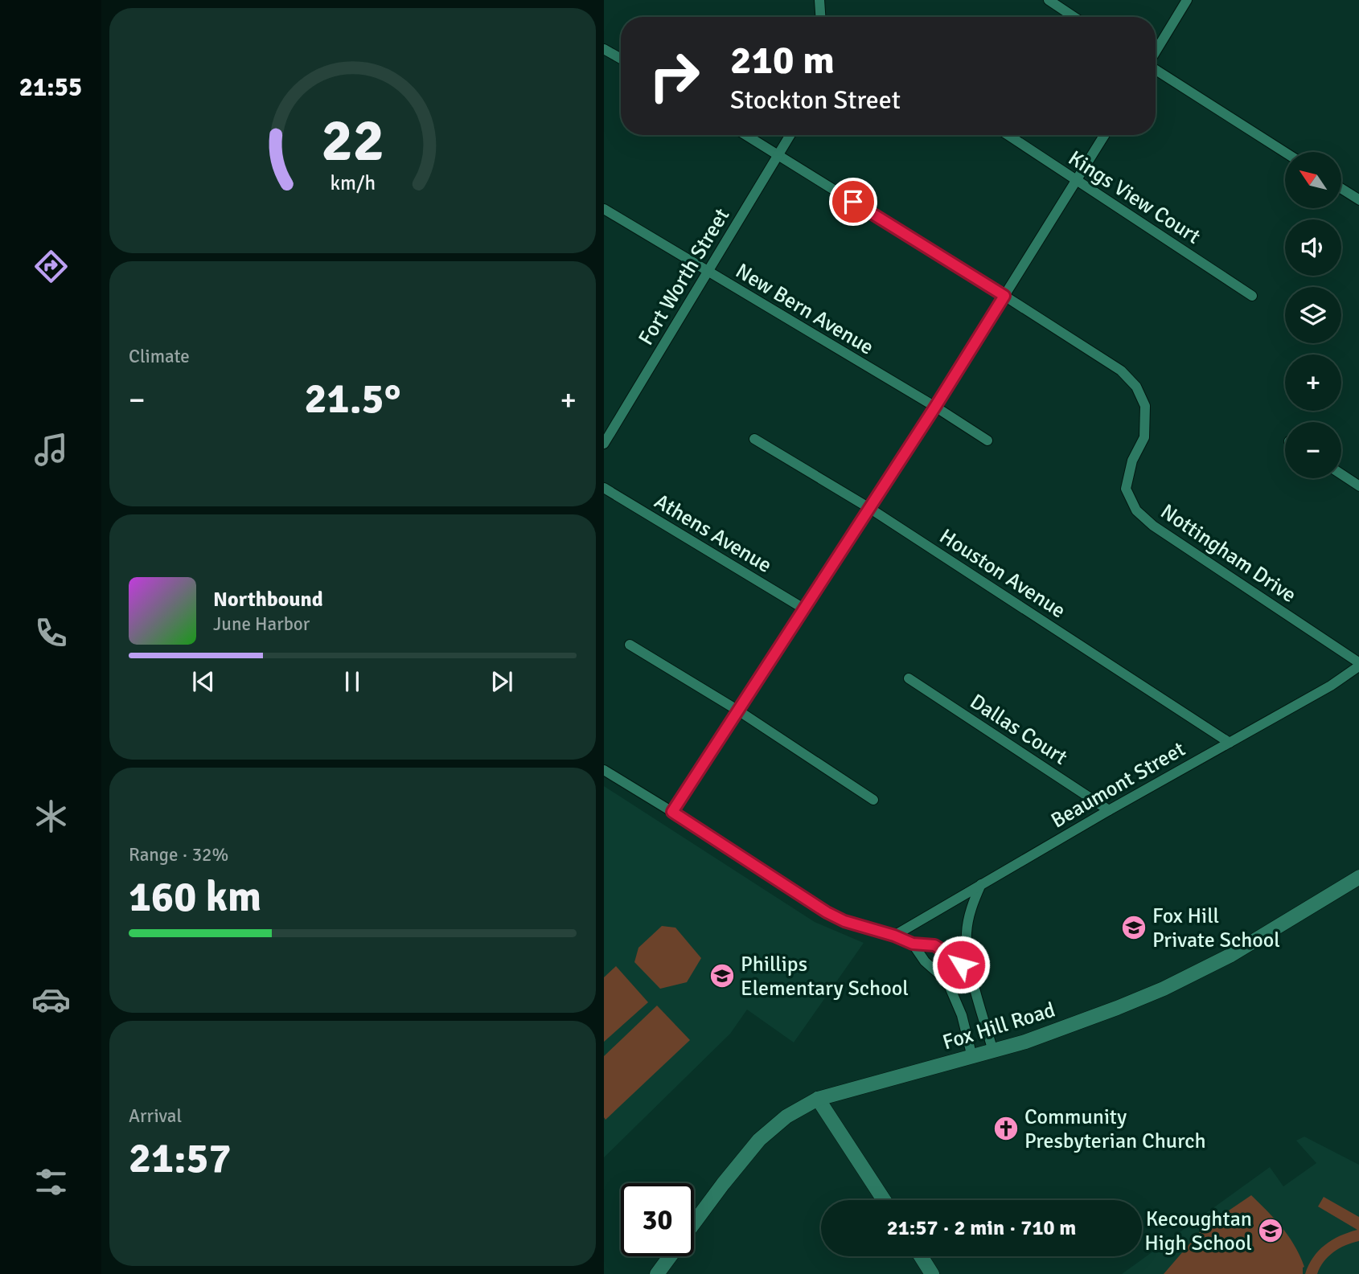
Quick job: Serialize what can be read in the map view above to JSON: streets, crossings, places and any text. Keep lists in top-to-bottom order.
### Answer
{
  "streets": {
    "main road": ["Fox Hill Road"],
    "street": [
      "Kings View Court",
      "Fort Worth Street",
      "New Bern Avenue",
      "Athens Avenue",
      "Nottingham Drive",
      "Houston Avenue",
      "Dallas Court",
      "Beaumont Street"
    ]
  },
  "crossings": [
    ["Fort Worth Street", "New Bern Avenue"],
    ["Fort Worth Street", "Nottingham Drive"],
    ["Nottingham Drive", "Beaumont Street"],
    ["Houston Avenue", "Beaumont Street"],
    ["Dallas Court", "Beaumont Street"]
  ],
  "places": {
    "school or university": ["Fox Hill Private School", "Phillips Elementary School", "Kecoughtan High School"],
    "church": ["Community Presbyterian Church"]
  },
  "north": "top left",
  "page": {
    "tabs": "21:55",
    "turn": ["210 m", "Stockton Street"],
    "map_buttons": ["+", "−"],
    "tile": [
      "Climate",
      ["Range · 32%", "160 km"],
      ["Arrival", "21:57"]
    ],
    "heat": ["−", "21.5°", "+"],
    "song": ["Northbound", "June Harbor"],
    "limit": "30",
    "trip": "21:57 · 2 min · 710 m",
    "gauge": ["22", "km/h"]
  }
}
